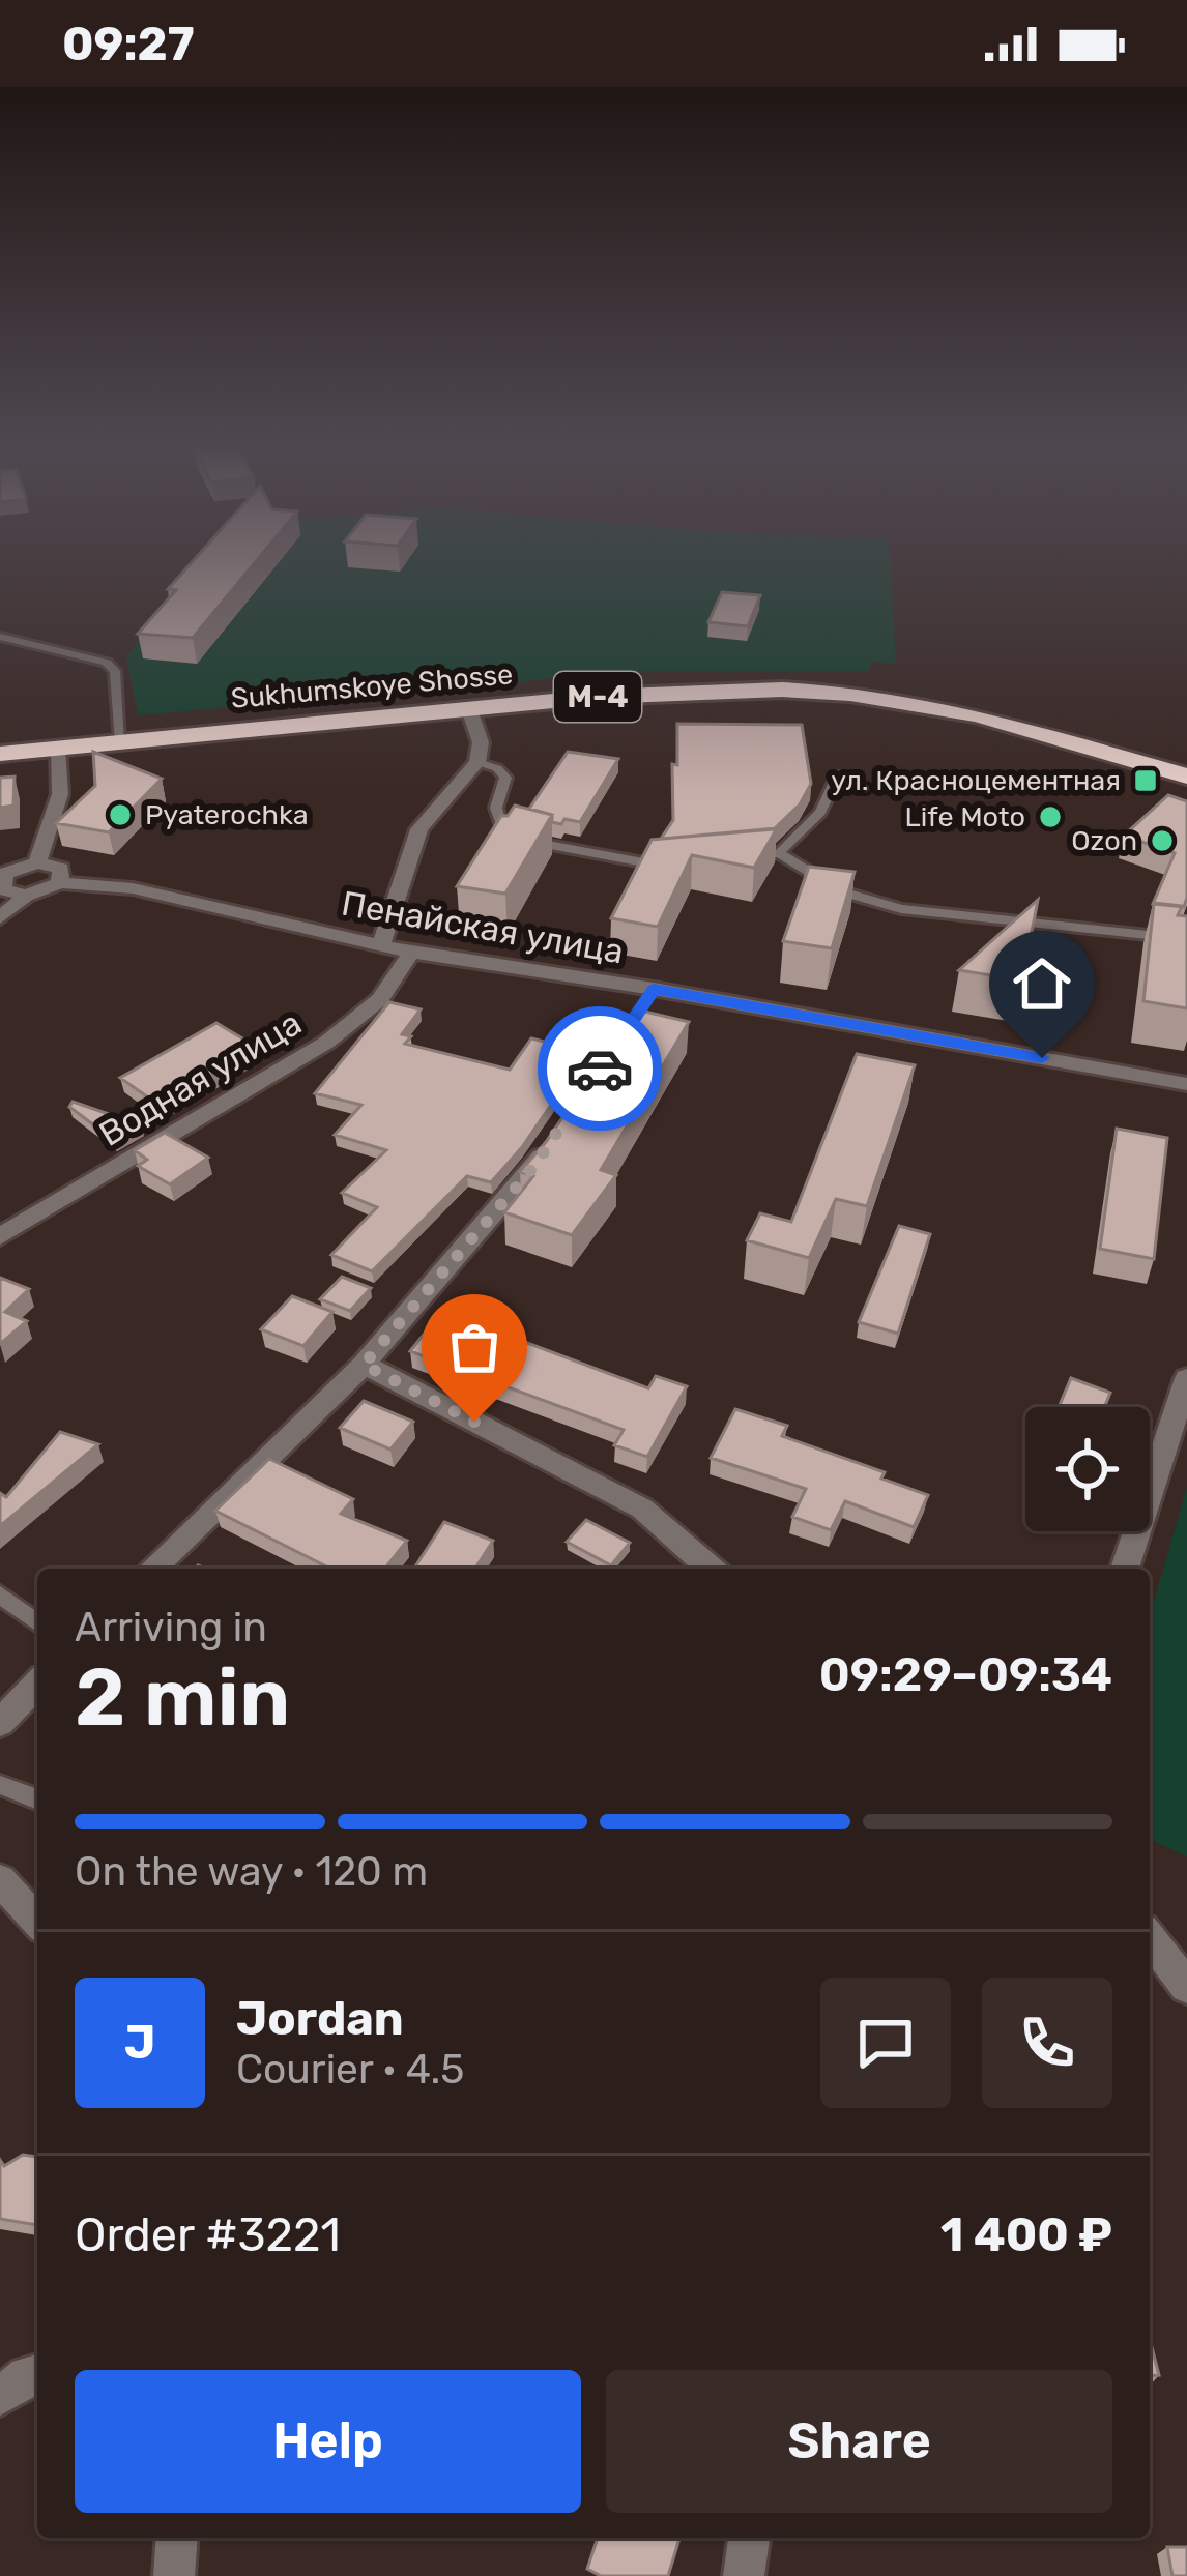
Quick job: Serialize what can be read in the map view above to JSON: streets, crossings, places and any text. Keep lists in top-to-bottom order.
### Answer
{
  "streets": {
    "highway": ["Sukhumskoye Shosse", "М-4"],
    "street": ["Пенайская улица", "Водная улица"]
  },
  "crossings": [
    ["Пенайская улица", "Водная улица"]
  ],
  "places": {
    "transit": ["ул. Красноцементная"],
    "other": ["Pyaterochka", "Life Moto", "Ozon"]
  },
  "page": {
    "status": "09:27",
    "heading": ["2 min", "Arriving in", "09:29–09:34"],
    "panel": [
      "Jordan",
      "Courier · 4.5",
      "Order #3221",
      "1 400 ₽"
    ],
    "bar": "On the way · 120 m",
    "round": "J",
    "buttons": ["Help", "Share"]
  }
}
